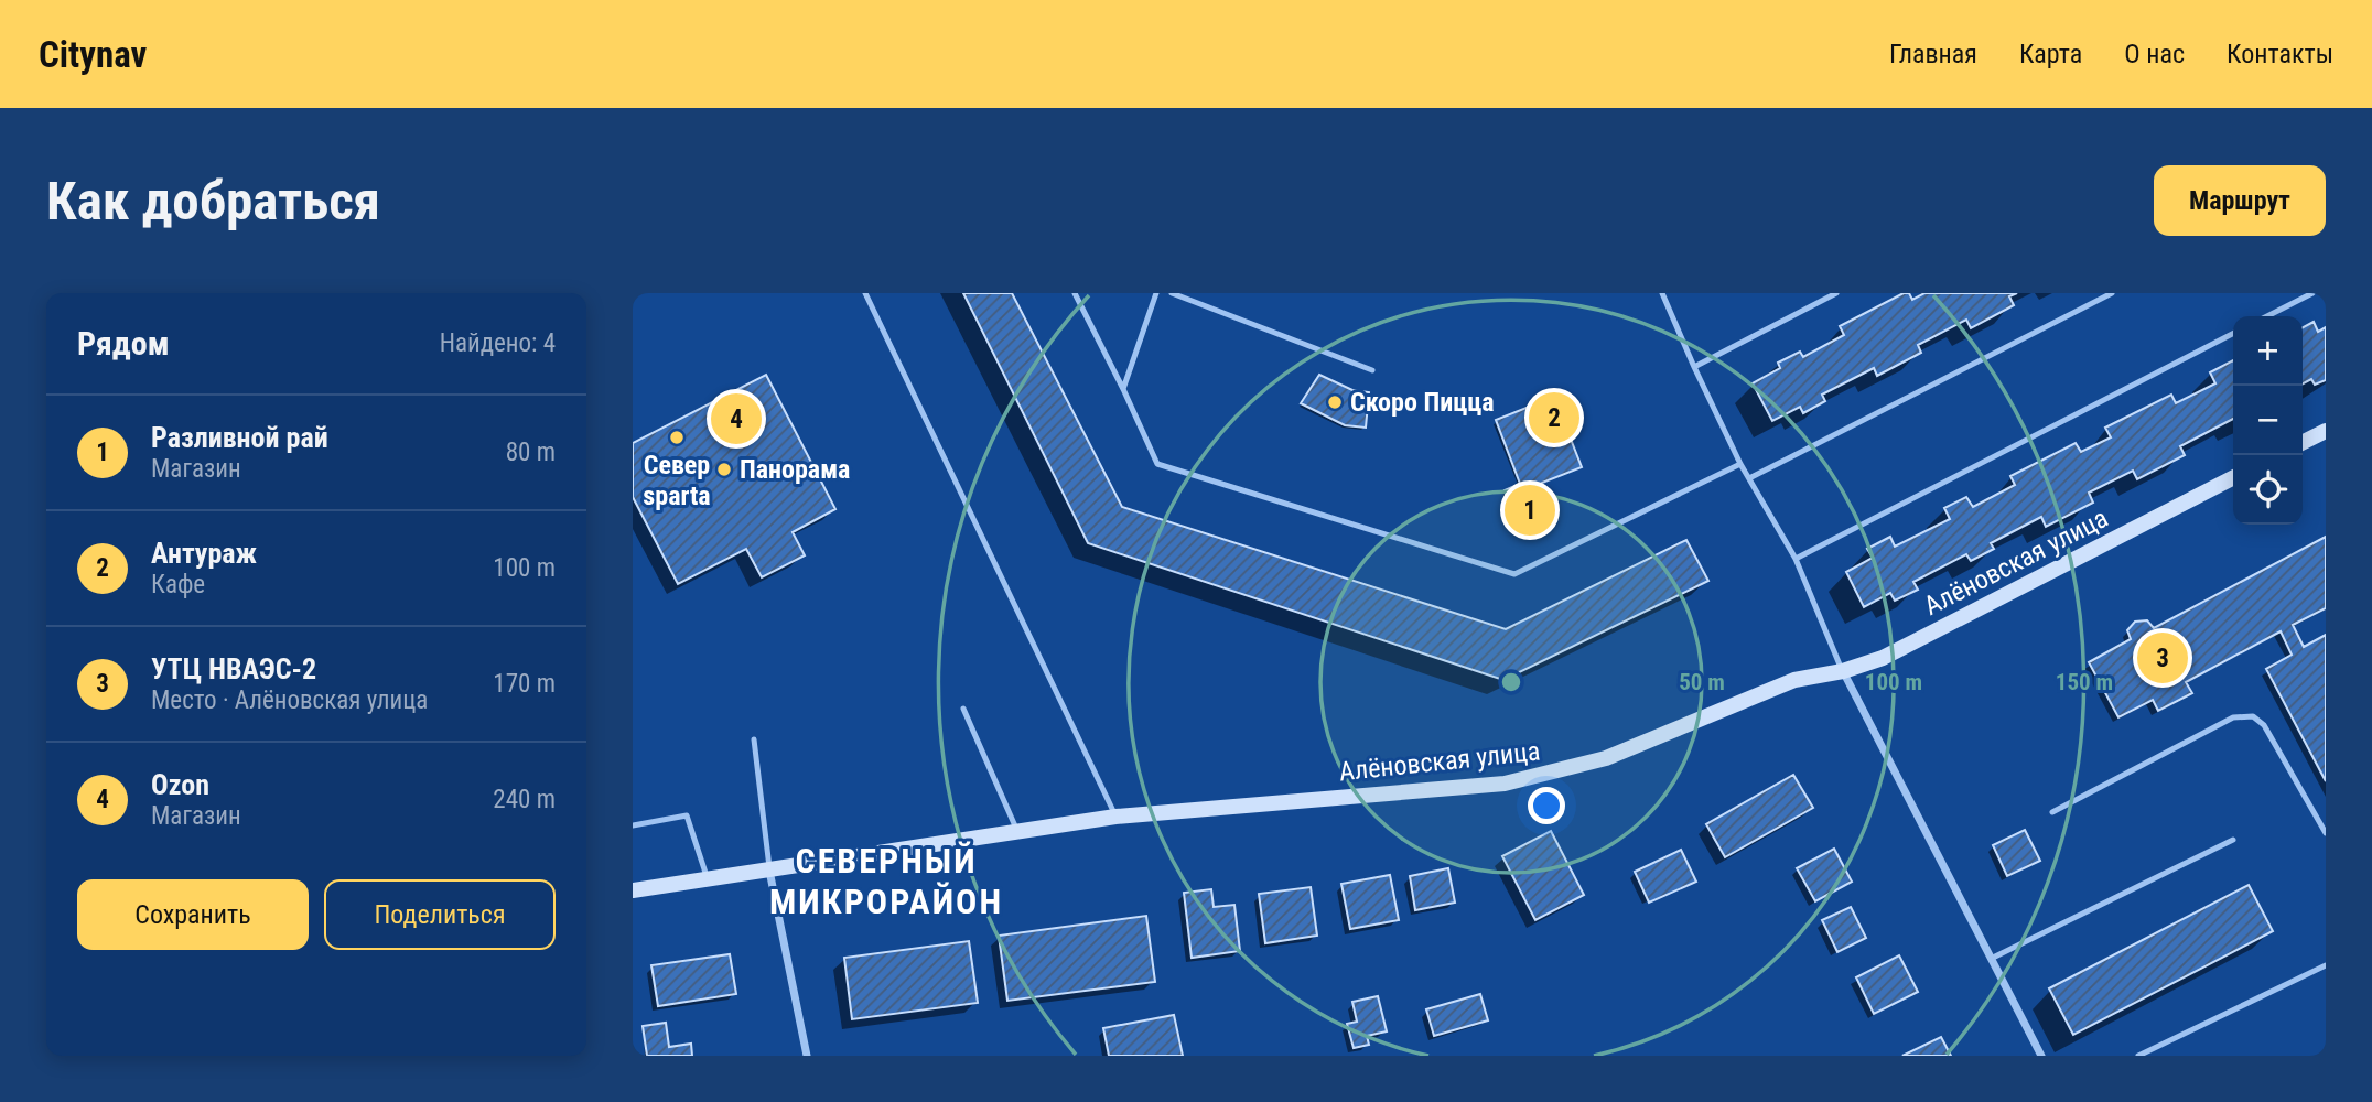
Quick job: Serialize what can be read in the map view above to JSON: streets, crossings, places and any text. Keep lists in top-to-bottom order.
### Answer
{
  "streets": {
    "street": ["Алёновская улица"]
  },
  "districts": ["СЕВЕРНЫЙ МИКРОРАЙОН"],
  "places": ["Скоро Пицца", "Север sparta", "Панорама"],
  "page": {
    "header": "Citynav",
    "nav": [
      "Главная",
      "Карта",
      "О нас",
      "Контакты"
    ],
    "buttons": [
      "Маршрут",
      ["Сохранить", "Поделиться"]
    ],
    "title": "Как добраться",
    "heading": ["Рядом", "Найдено: 4"],
    "map_buttons": ["+", "−"],
    "pins": [
      "2",
      "4",
      "1",
      "3"
    ],
    "list": [
      {
        "mark": "1",
        "name": "Разливной рай",
        "note": "Магазин",
        "value": "80 m"
      },
      {
        "mark": "2",
        "name": "Антураж",
        "note": "Кафе",
        "value": "100 m"
      },
      {
        "mark": "3",
        "name": "УТЦ НВАЭС-2",
        "note": "Место · Алёновская улица",
        "value": "170 m"
      },
      {
        "mark": "4",
        "name": "Ozon",
        "note": "Магазин",
        "value": "240 m"
      }
    ]
  },
  "rings": ["50 m", "100 m", "150 m"]
}
